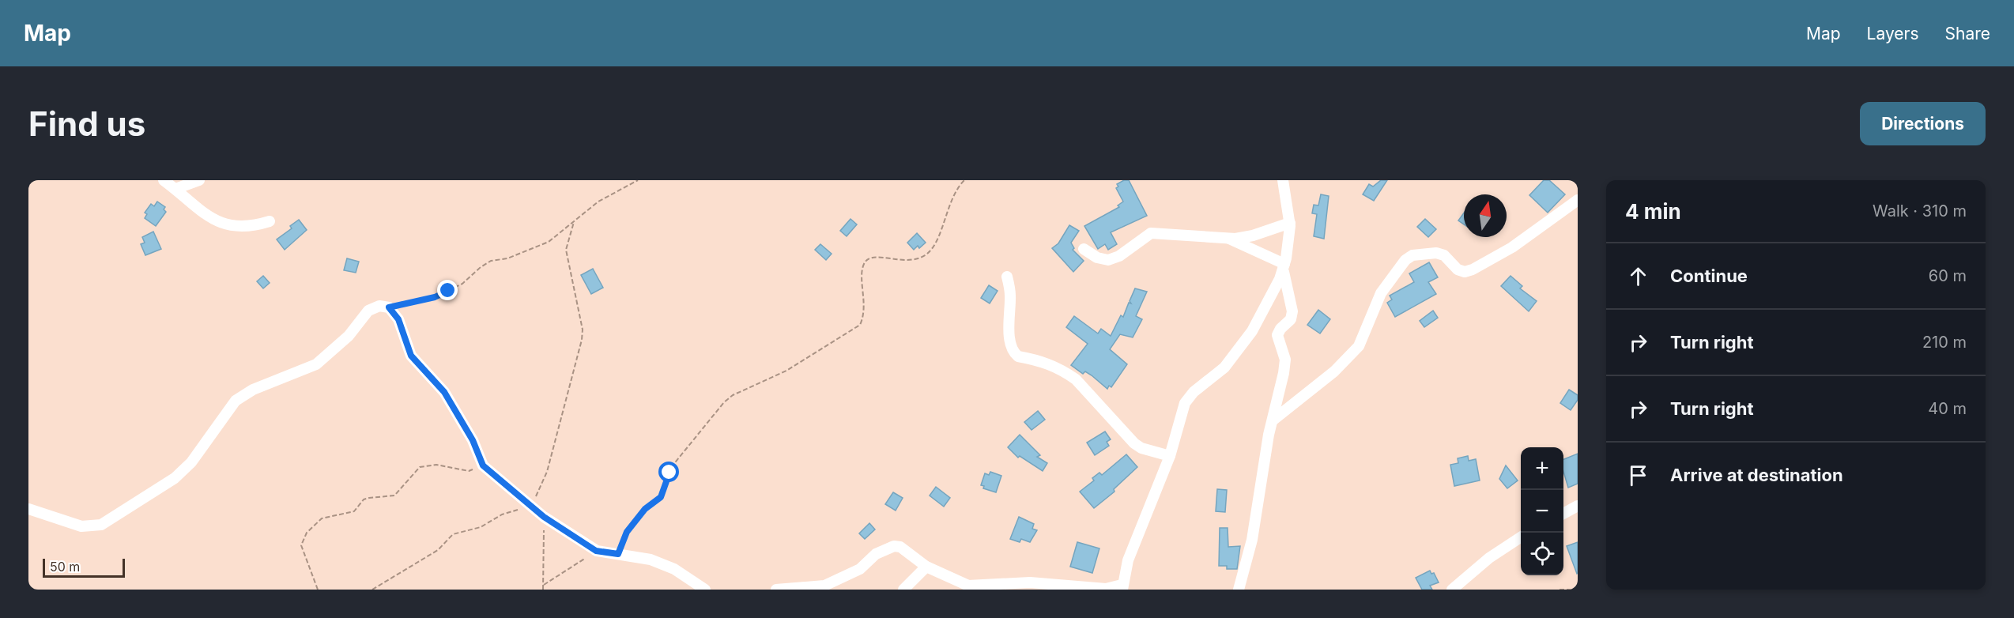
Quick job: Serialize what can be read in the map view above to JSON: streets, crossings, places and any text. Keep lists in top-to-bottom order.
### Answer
{
  "scale_bar": "50 m",
  "north": "top",
  "page": {
    "header": "Map",
    "nav": ["Map", "Layers", "Share"],
    "buttons": "Directions",
    "title": "Find us",
    "heading": ["4 min", "Walk · 310 m"],
    "list": [
      ["Continue", "60 m"],
      ["Turn right", "210 m"],
      ["Turn right", "40 m"],
      "Arrive at destination"
    ],
    "map_buttons": ["+", "−"],
    "scale": "50 m"
  }
}
